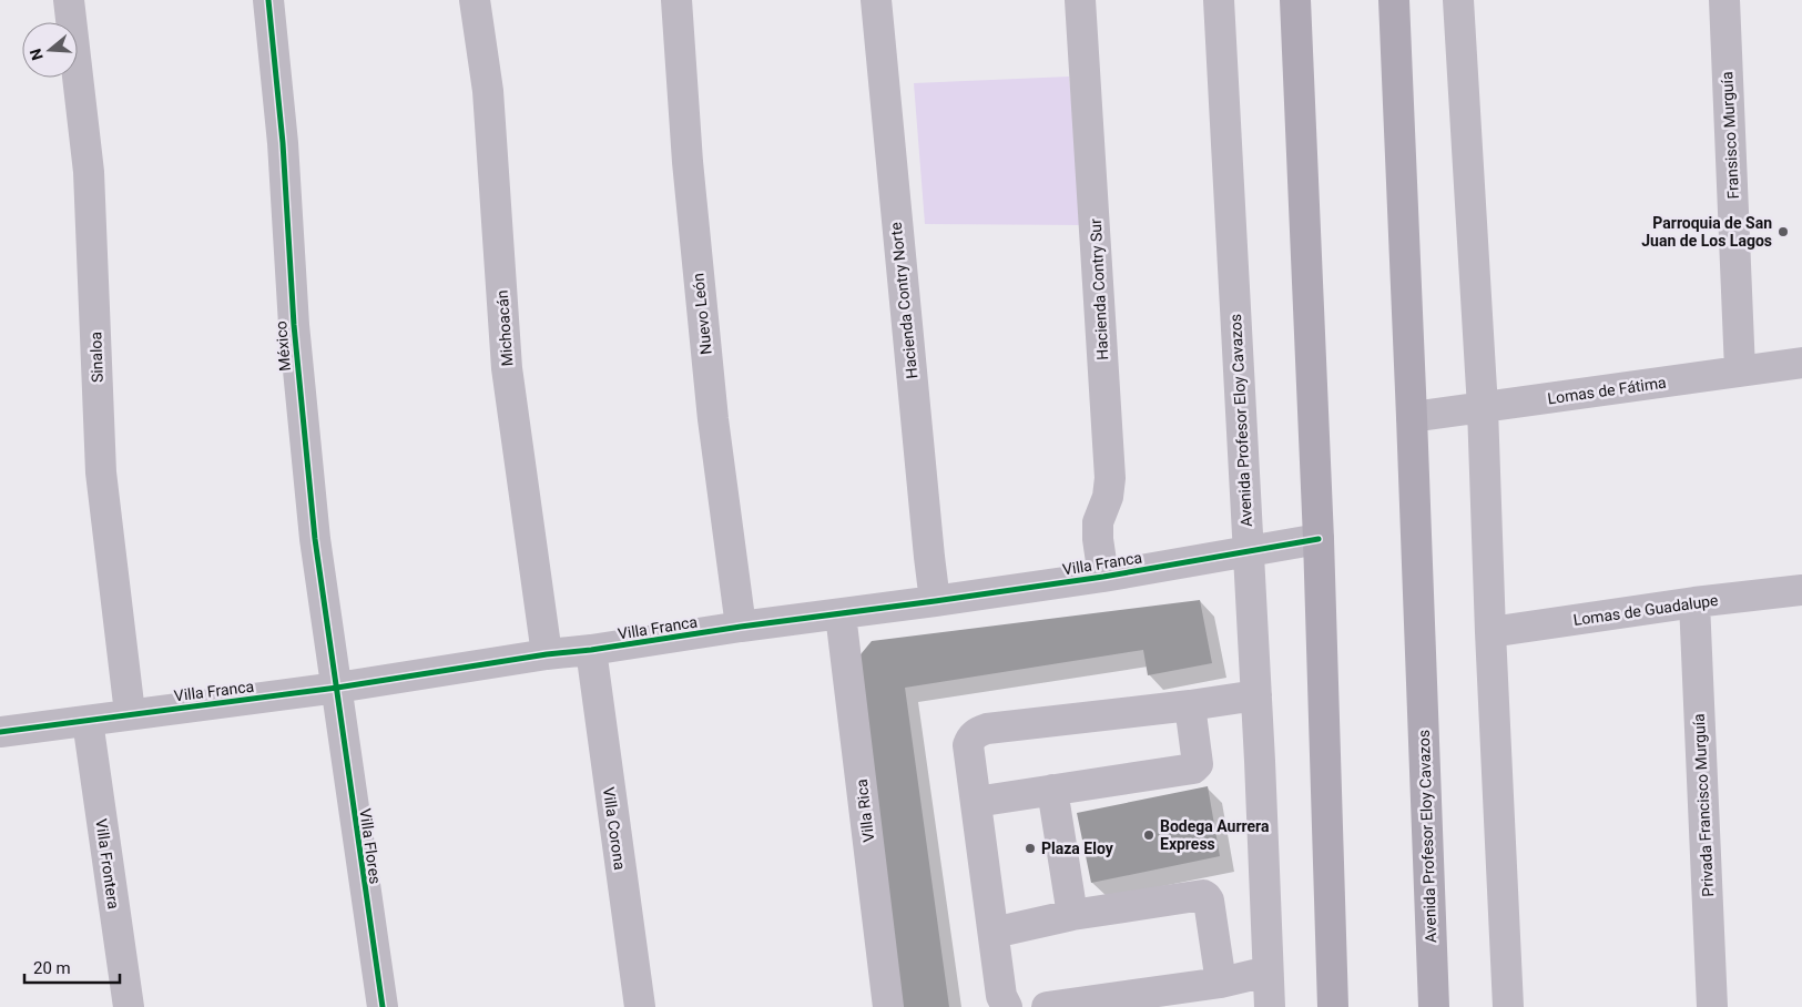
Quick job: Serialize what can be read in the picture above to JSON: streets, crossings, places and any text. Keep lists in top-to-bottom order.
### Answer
{
  "streets": {
    "main road": ["Avenida Profesor Eloy Cavazos"],
    "street": [
      "Fransisco Murguía",
      "Hacienda Contry Sur",
      "Hacienda Contry Norte",
      "Nuevo León",
      "Michoacán",
      "México",
      "Sinaloa",
      "Lomas de Fátima",
      "Villa Franca",
      "Lomas de Guadalupe",
      "Privada Francisco Murguía",
      "Villa Rica",
      "Villa Corona",
      "Villa Flores",
      "Villa Frontera"
    ]
  },
  "crossings": [
    ["Fransisco Murguía", "Lomas de Fátima"],
    ["Hacienda Contry Sur", "Villa Franca"],
    ["Hacienda Contry Norte", "Villa Franca"],
    ["Nuevo León", "Villa Franca"],
    ["Michoacán", "Villa Franca"],
    ["México", "Villa Franca"],
    ["México", "Villa Flores"],
    ["Sinaloa", "Villa Franca"],
    ["Lomas de Fátima", "Avenida Profesor Eloy Cavazos"],
    ["Avenida Profesor Eloy Cavazos", "Villa Franca"],
    ["Villa Franca", "Villa Rica"],
    ["Villa Franca", "Villa Corona"],
    ["Villa Franca", "Villa Flores"],
    ["Villa Franca", "Villa Frontera"],
    ["Lomas de Guadalupe", "Privada Francisco Murguía"]
  ],
  "places": ["Parroquia de San Juan de Los Lagos", "Bodega Aurrera Express", "Plaza Eloy"],
  "scale_bar": "20 m",
  "north": "left"
}
